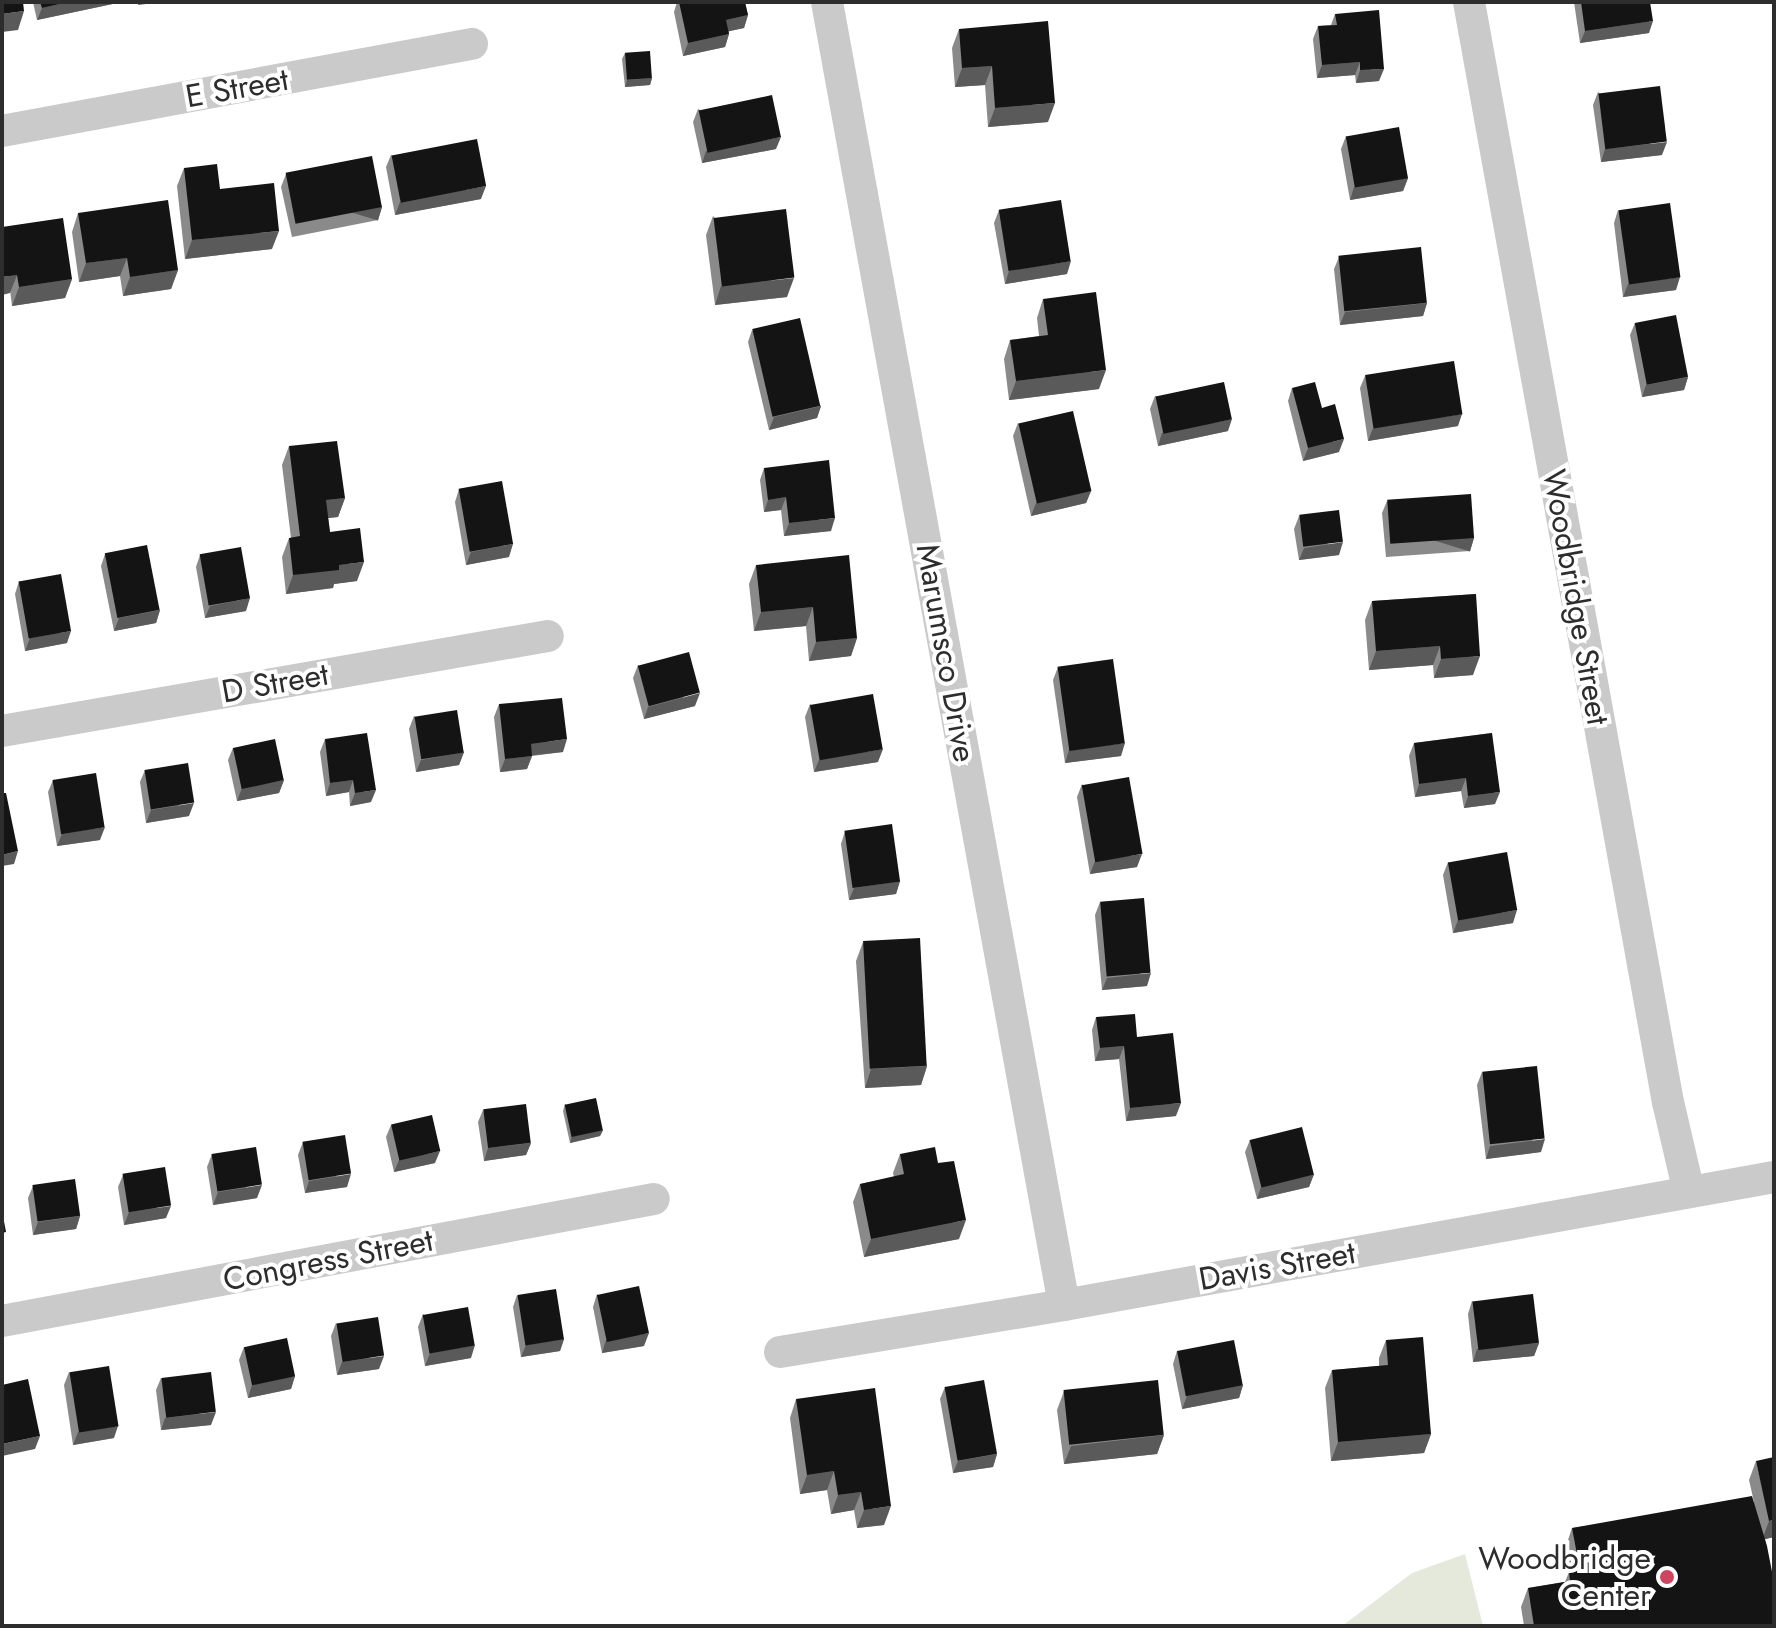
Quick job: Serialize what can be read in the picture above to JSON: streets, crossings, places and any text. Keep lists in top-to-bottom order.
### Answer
{
  "streets": {
    "street": [
      "E Street",
      "Woodbridge Street",
      "Marumsco Drive",
      "D Street",
      "Congress Street",
      "Davis Street"
    ]
  },
  "crossings": [
    ["Woodbridge Street", "Davis Street"],
    ["Marumsco Drive", "Davis Street"]
  ],
  "places": ["Woodbridge Center"]
}
